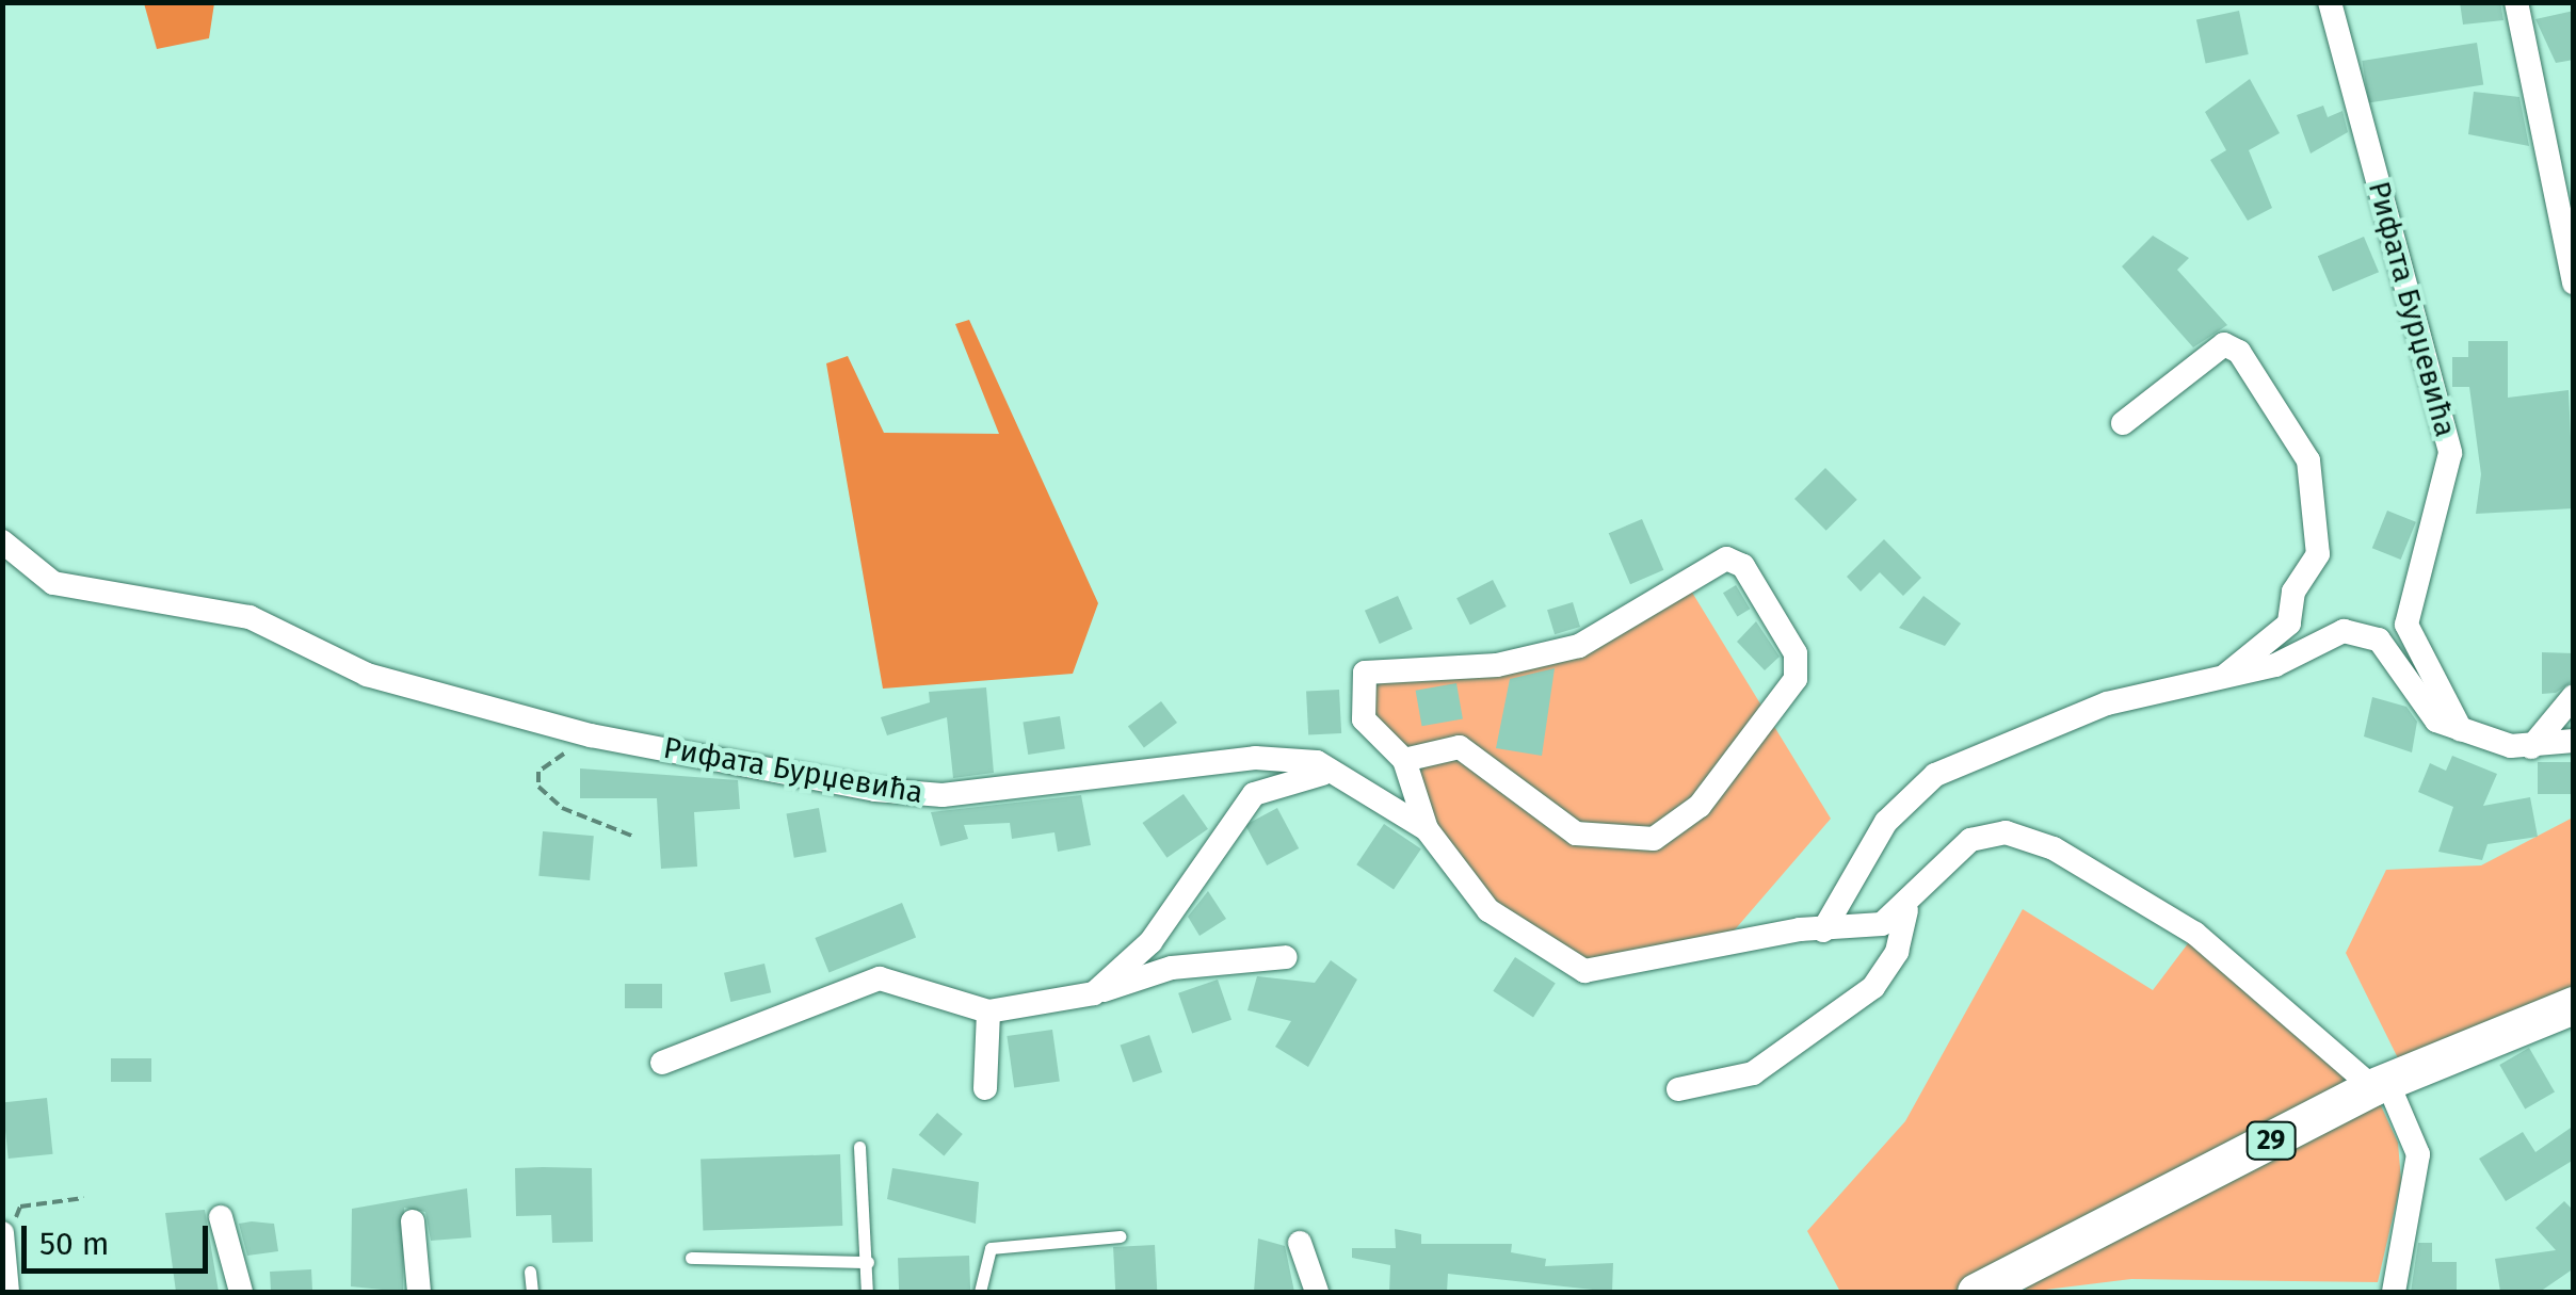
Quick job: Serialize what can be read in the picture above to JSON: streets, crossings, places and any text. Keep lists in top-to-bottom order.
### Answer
{
  "streets": {
    "main road": ["29"],
    "street": ["Рифата Бурџевића"]
  },
  "crossings": [
    ["Рифата Бурџевића", "29"]
  ],
  "scale_bar": "50 m"
}
